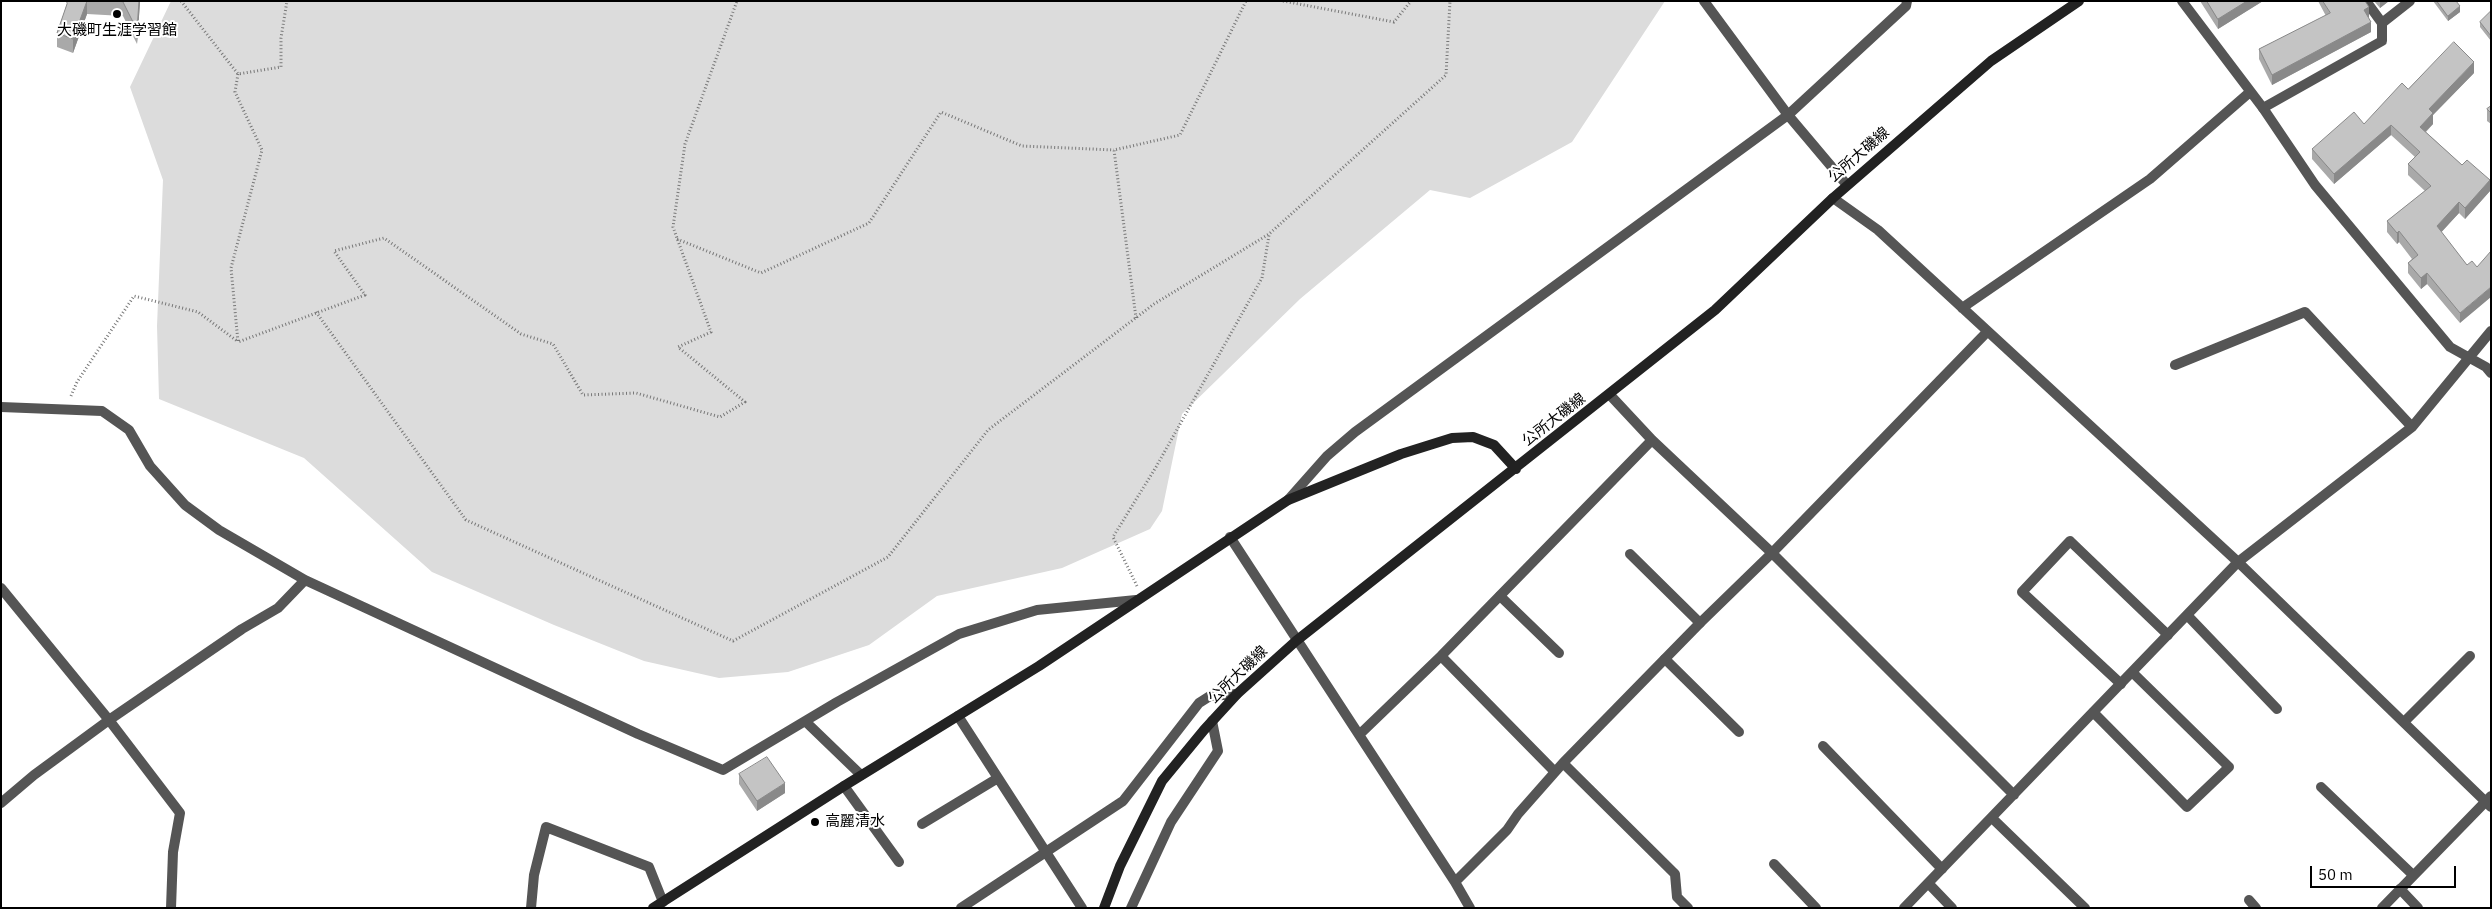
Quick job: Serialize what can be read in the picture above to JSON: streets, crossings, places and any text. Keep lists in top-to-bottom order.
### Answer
{
  "streets": {
    "main road": ["公所大磯線"]
  },
  "places": ["大磯町生涯学習館", "高麗清水"],
  "scale_bar": "50 m"
}
